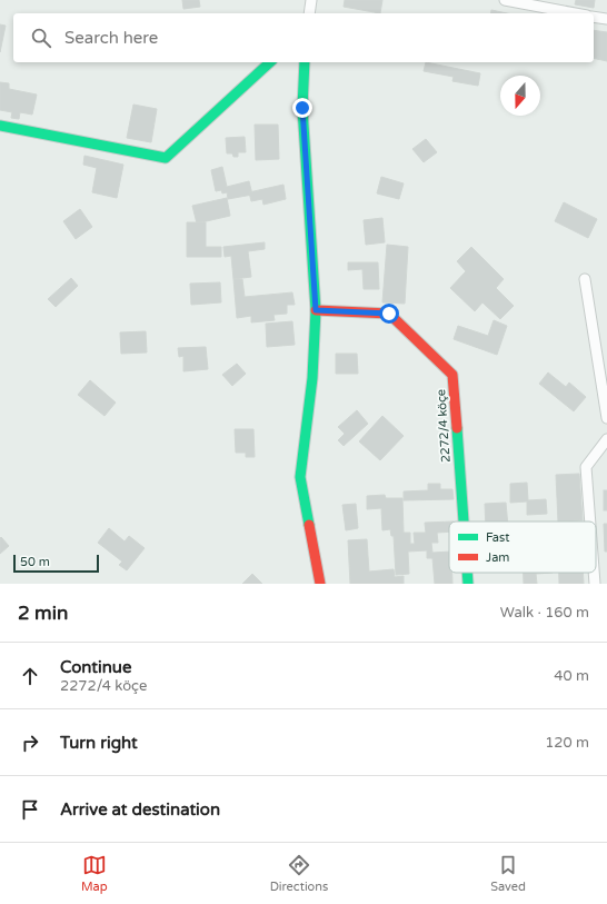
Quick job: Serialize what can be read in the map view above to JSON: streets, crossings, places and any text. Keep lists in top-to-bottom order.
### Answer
{
  "streets": {
    "street": ["2272/4 köçe"]
  },
  "legend": ["Fast", "Jam"],
  "scale_bar": "50 m",
  "north": "bottom",
  "page": {
    "search": "Search here",
    "scale": "50 m",
    "heading": ["2 min", "Walk · 160 m"],
    "list": [
      ["Continue", "2272/4 köçe", "40 m"],
      ["Turn right", "120 m"],
      "Arrive at destination"
    ],
    "nav": ["Map", "Directions", "Saved"]
  }
}
